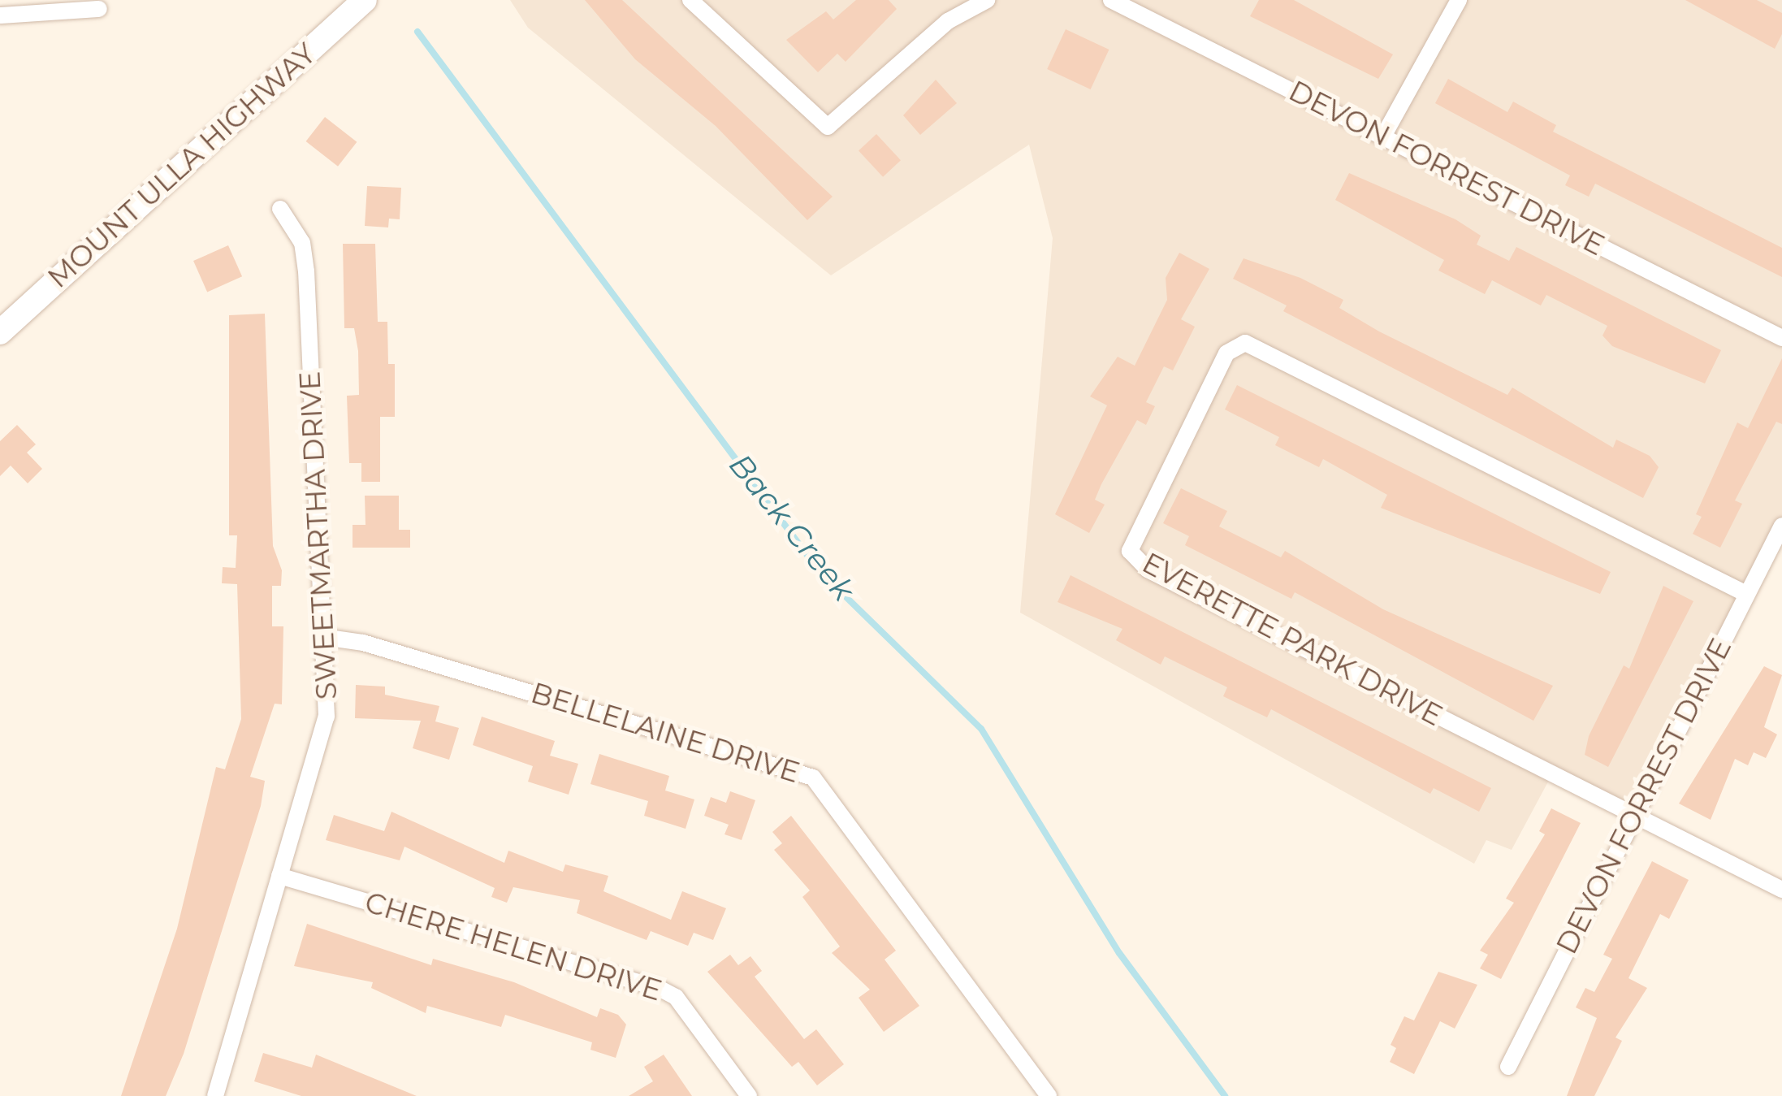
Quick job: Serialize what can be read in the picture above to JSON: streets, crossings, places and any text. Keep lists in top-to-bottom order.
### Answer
{
  "streets": {
    "main road": ["MOUNT ULLA HIGHWAY"],
    "street": [
      "DEVON FORREST DRIVE",
      "SWEETMARTHA DRIVE",
      "EVERETTE PARK DRIVE",
      "BELLELAINE DRIVE",
      "CHERE HELEN DRIVE"
    ]
  },
  "crossings": [
    ["DEVON FORREST DRIVE", "EVERETTE PARK DRIVE"],
    ["SWEETMARTHA DRIVE", "BELLELAINE DRIVE"],
    ["SWEETMARTHA DRIVE", "CHERE HELEN DRIVE"]
  ],
  "water": ["Back Creek"]
}
